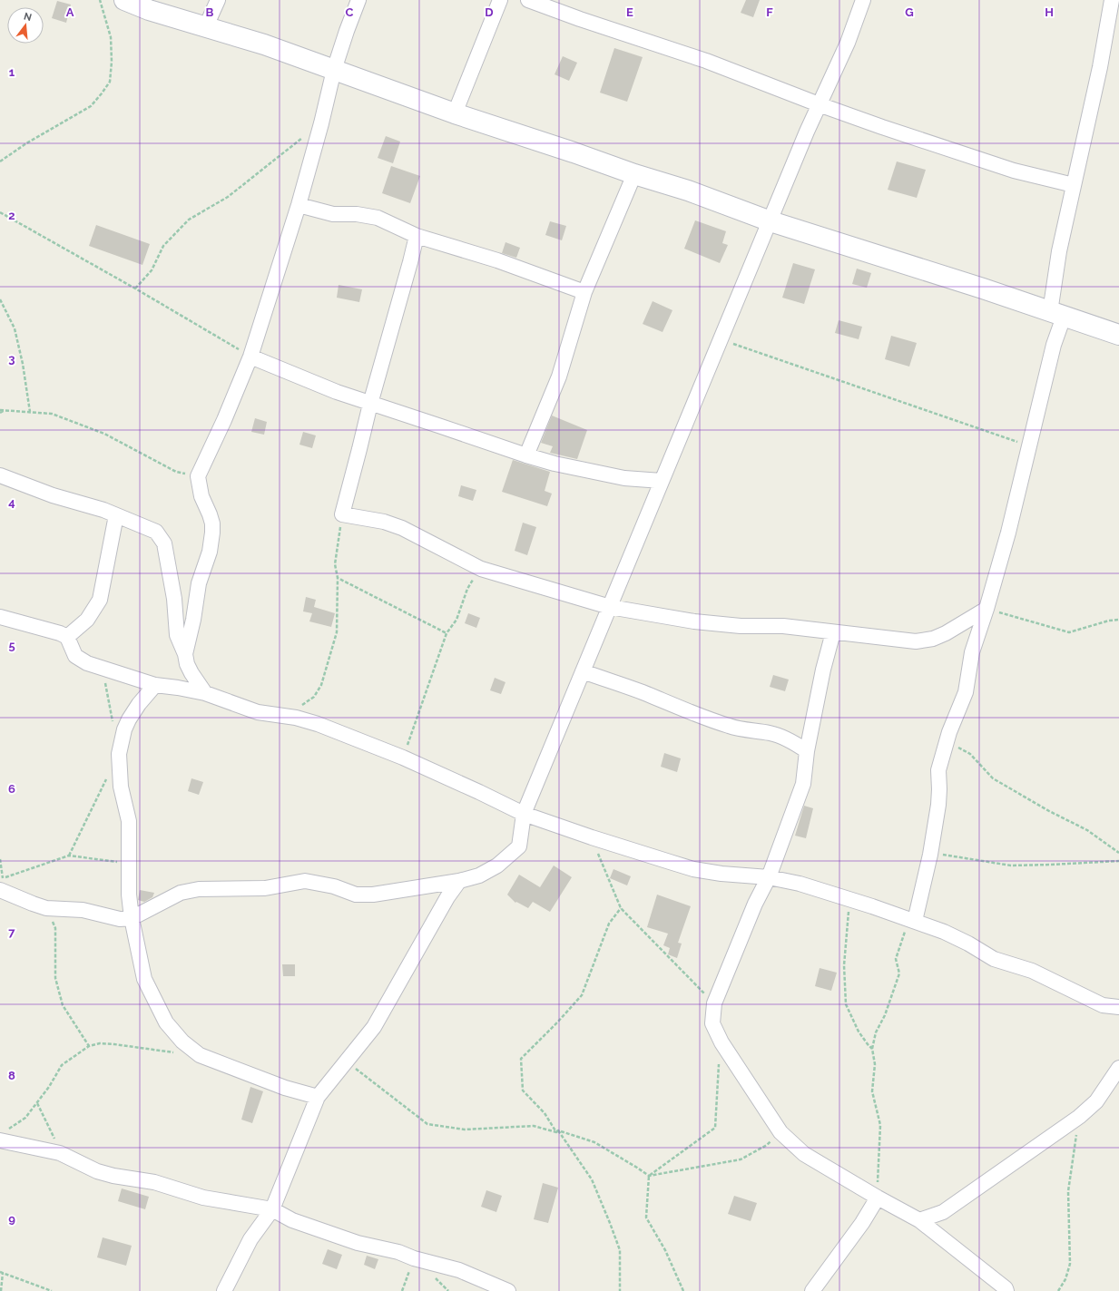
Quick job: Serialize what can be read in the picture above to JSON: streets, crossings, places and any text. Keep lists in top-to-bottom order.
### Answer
{
  "north": "top",
  "grid": {
    "columns": [
      "A",
      "B",
      "C",
      "D",
      "E",
      "F",
      "G",
      "H"
    ],
    "rows": [
      "1",
      "2",
      "3",
      "4",
      "5",
      "6",
      "7",
      "8",
      "9"
    ]
  }
}
